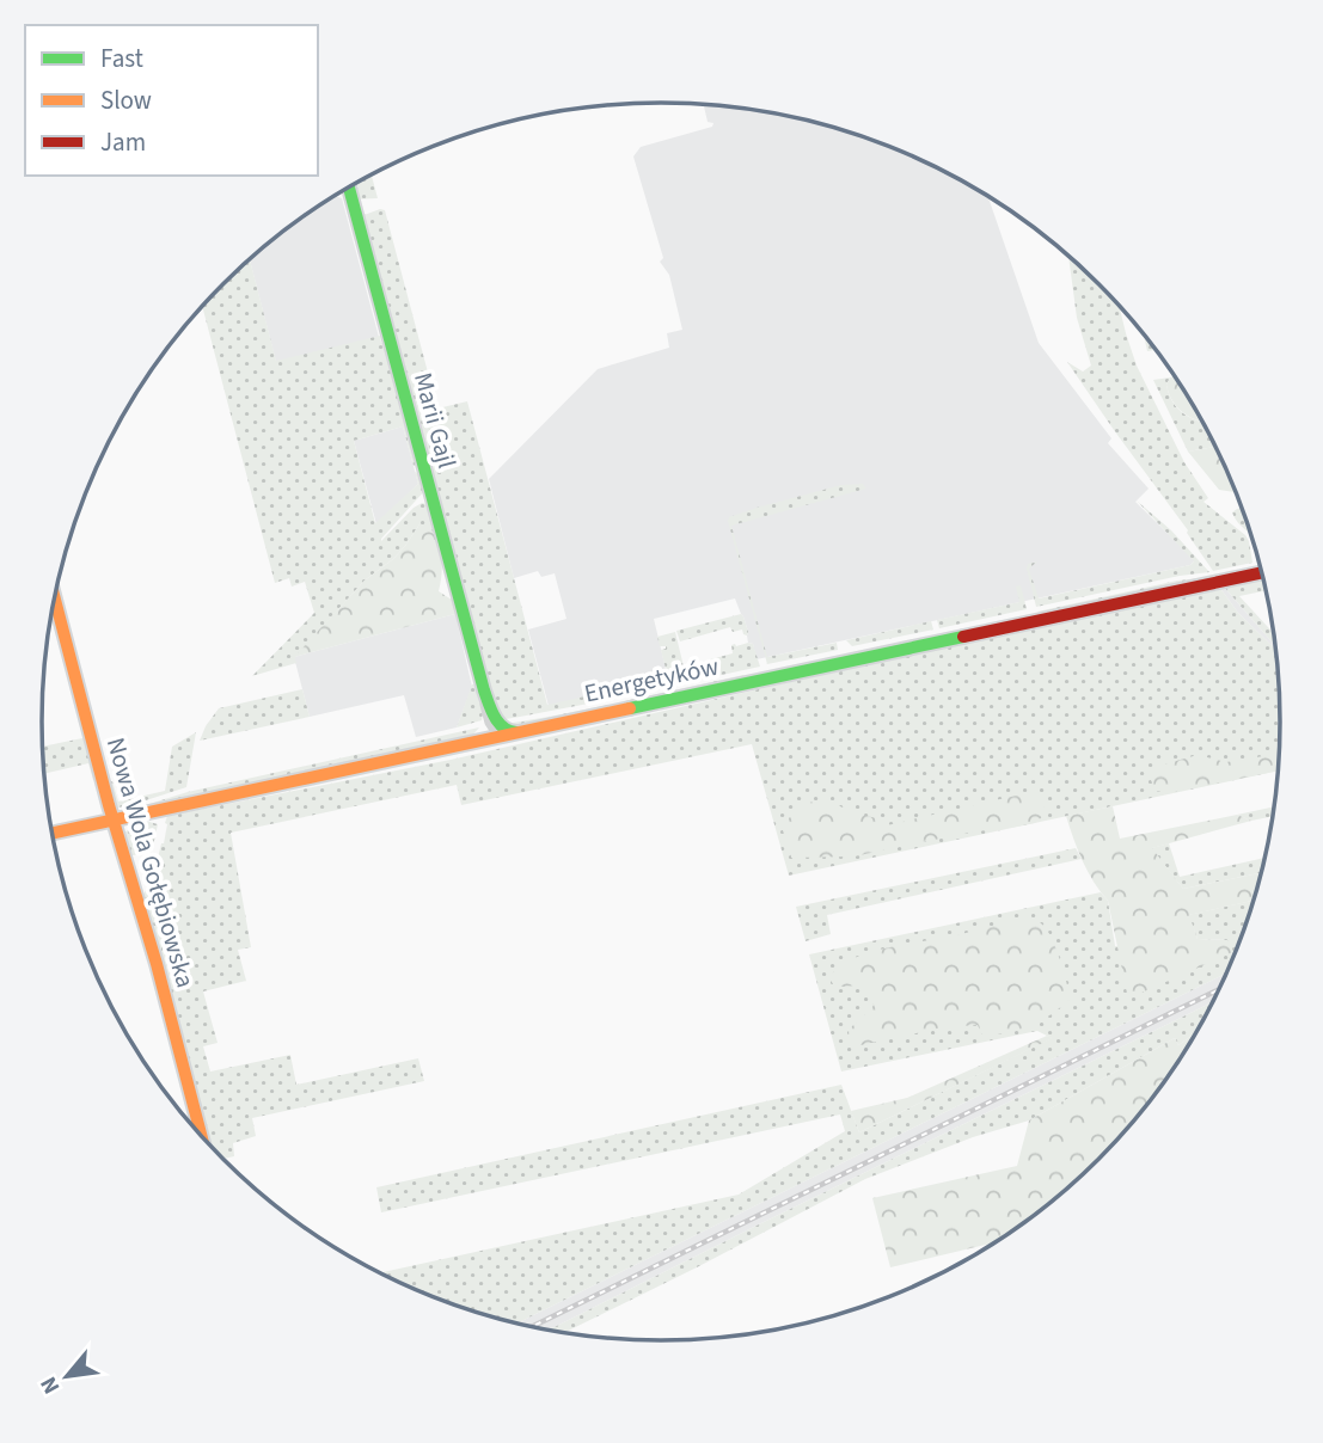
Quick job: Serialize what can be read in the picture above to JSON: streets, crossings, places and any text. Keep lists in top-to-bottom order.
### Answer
{
  "streets": {
    "main road": ["Marii Gajl", "Energetyków", "Nowa Wola Gołębiowska"]
  },
  "crossings": [
    ["Marii Gajl", "Energetyków"],
    ["Energetyków", "Nowa Wola Gołębiowska"]
  ],
  "legend": ["Fast", "Slow", "Jam"],
  "north": "bottom left"
}
